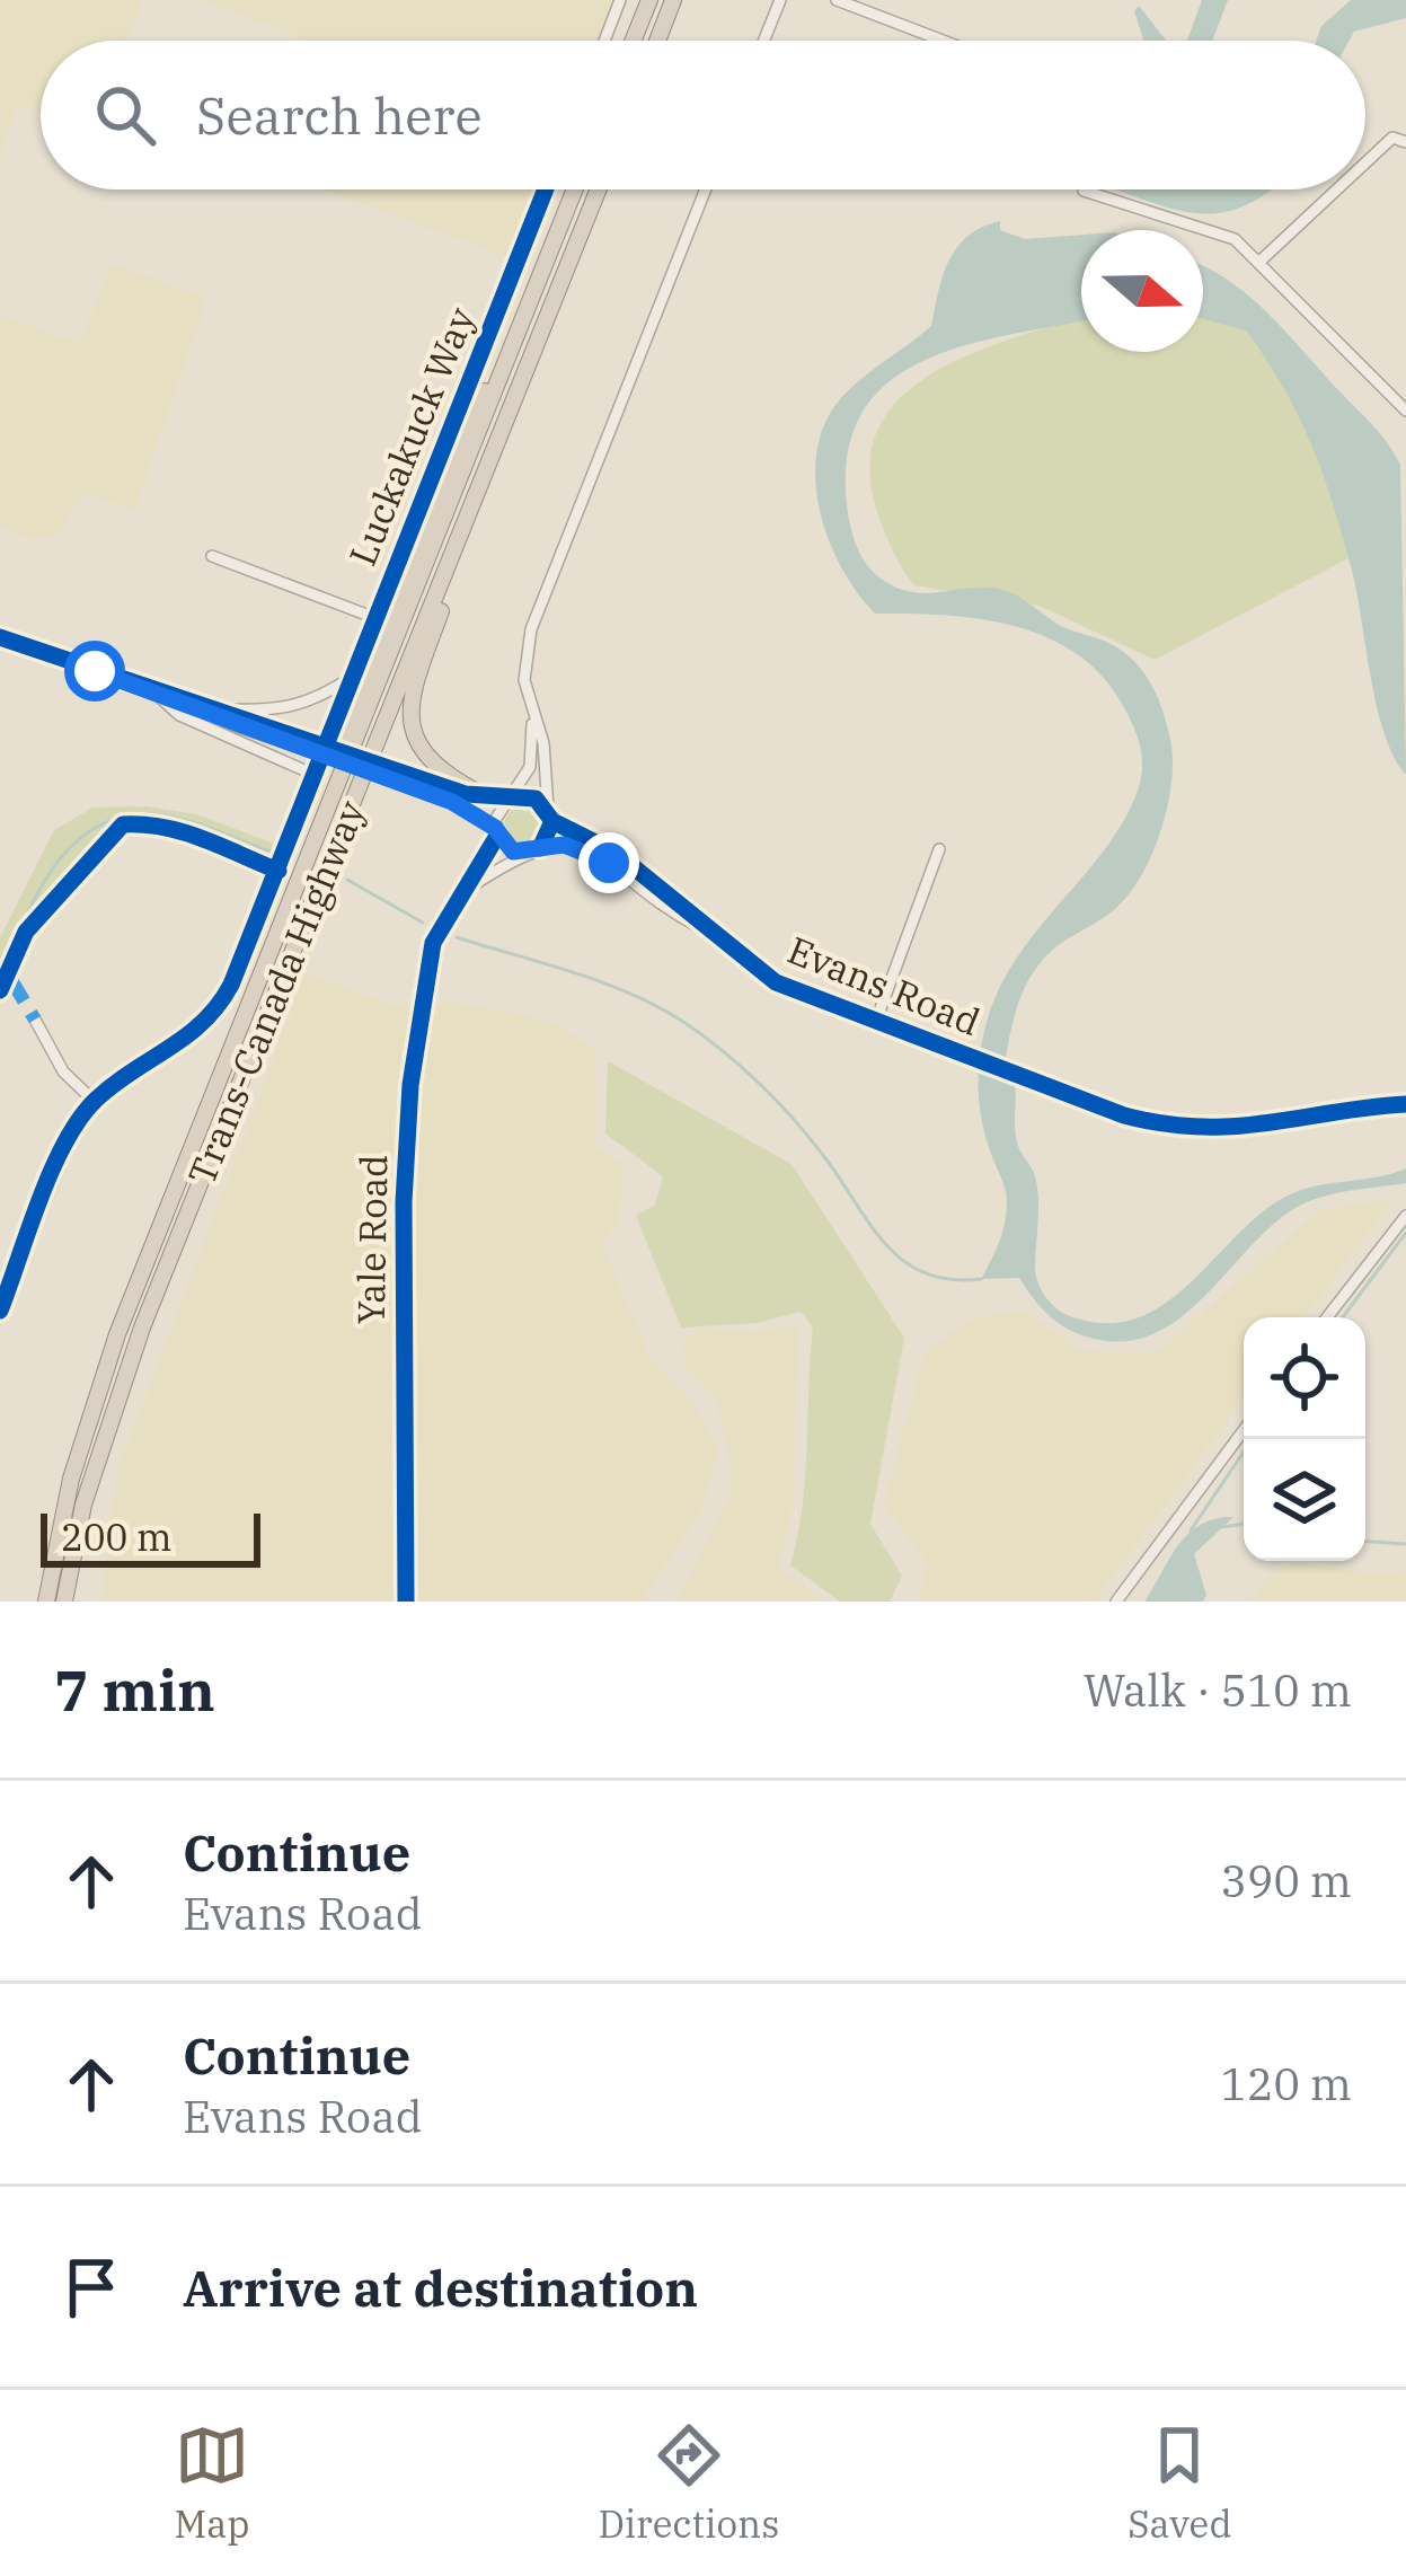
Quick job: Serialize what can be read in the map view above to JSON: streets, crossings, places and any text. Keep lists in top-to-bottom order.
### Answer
{
  "streets": {
    "highway": ["Trans-Canada Highway"],
    "street": ["Luckakuck Way", "Evans Road", "Yale Road"]
  },
  "crossings": [
    ["Evans Road", "Yale Road"]
  ],
  "scale_bar": "200 m",
  "north": "right",
  "page": {
    "search": "Search here",
    "scale": "200 m",
    "heading": ["7 min", "Walk · 510 m"],
    "list": [
      ["Continue", "Evans Road", "390 m"],
      ["Continue", "Evans Road", "120 m"],
      "Arrive at destination"
    ],
    "nav": ["Map", "Directions", "Saved"]
  }
}
